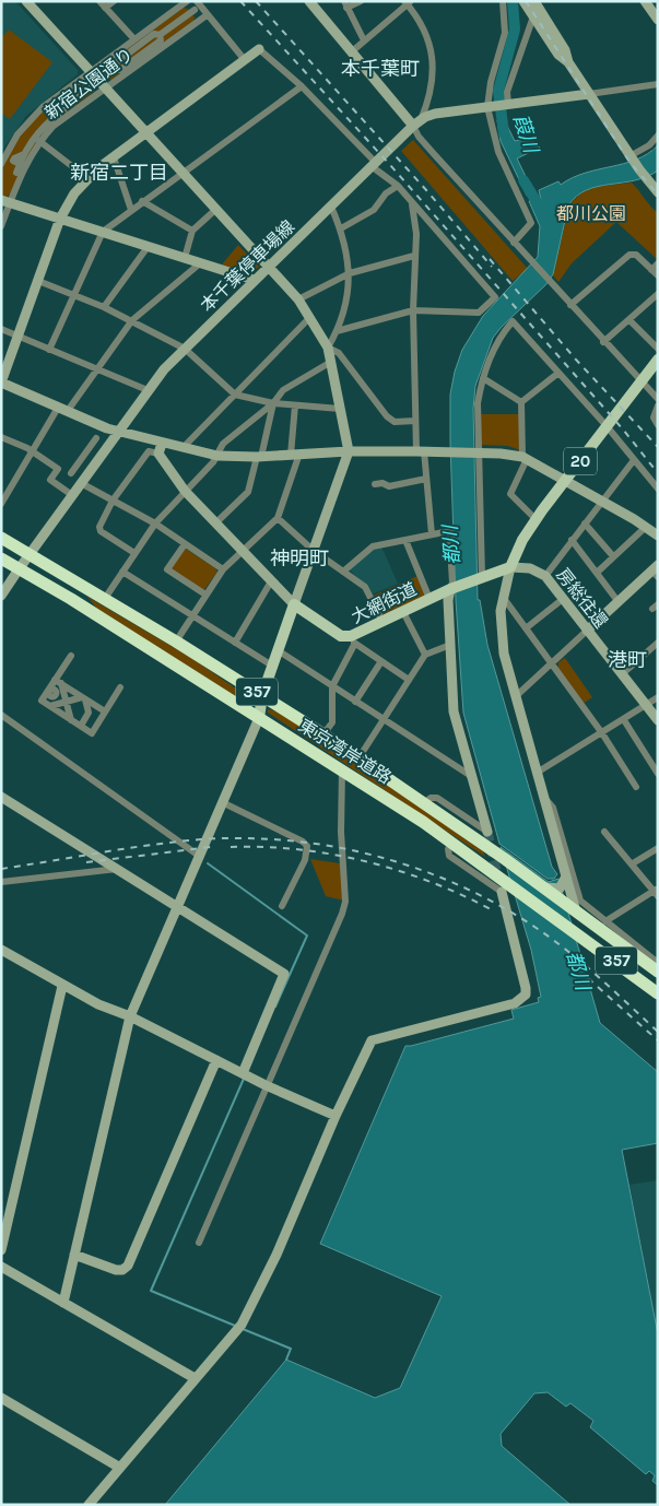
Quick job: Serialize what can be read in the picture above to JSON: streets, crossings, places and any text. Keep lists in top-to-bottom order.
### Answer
{
  "streets": {
    "highway": ["357", "東京湾岸道路"],
    "main road": ["20", "大網街道"],
    "street": ["新宿公園通り", "本千葉停車場線", "房総往還"]
  },
  "crossings": [
    ["本千葉停車場線", "東京湾岸道路"],
    ["20", "房総往還"],
    ["20", "大網街道"],
    ["房総往還", "大網街道"]
  ],
  "districts": [
    "本千葉町",
    "新宿二丁目",
    "神明町",
    "港町"
  ],
  "water": ["葭川", "都川"],
  "parks": ["都川公園"]
}
